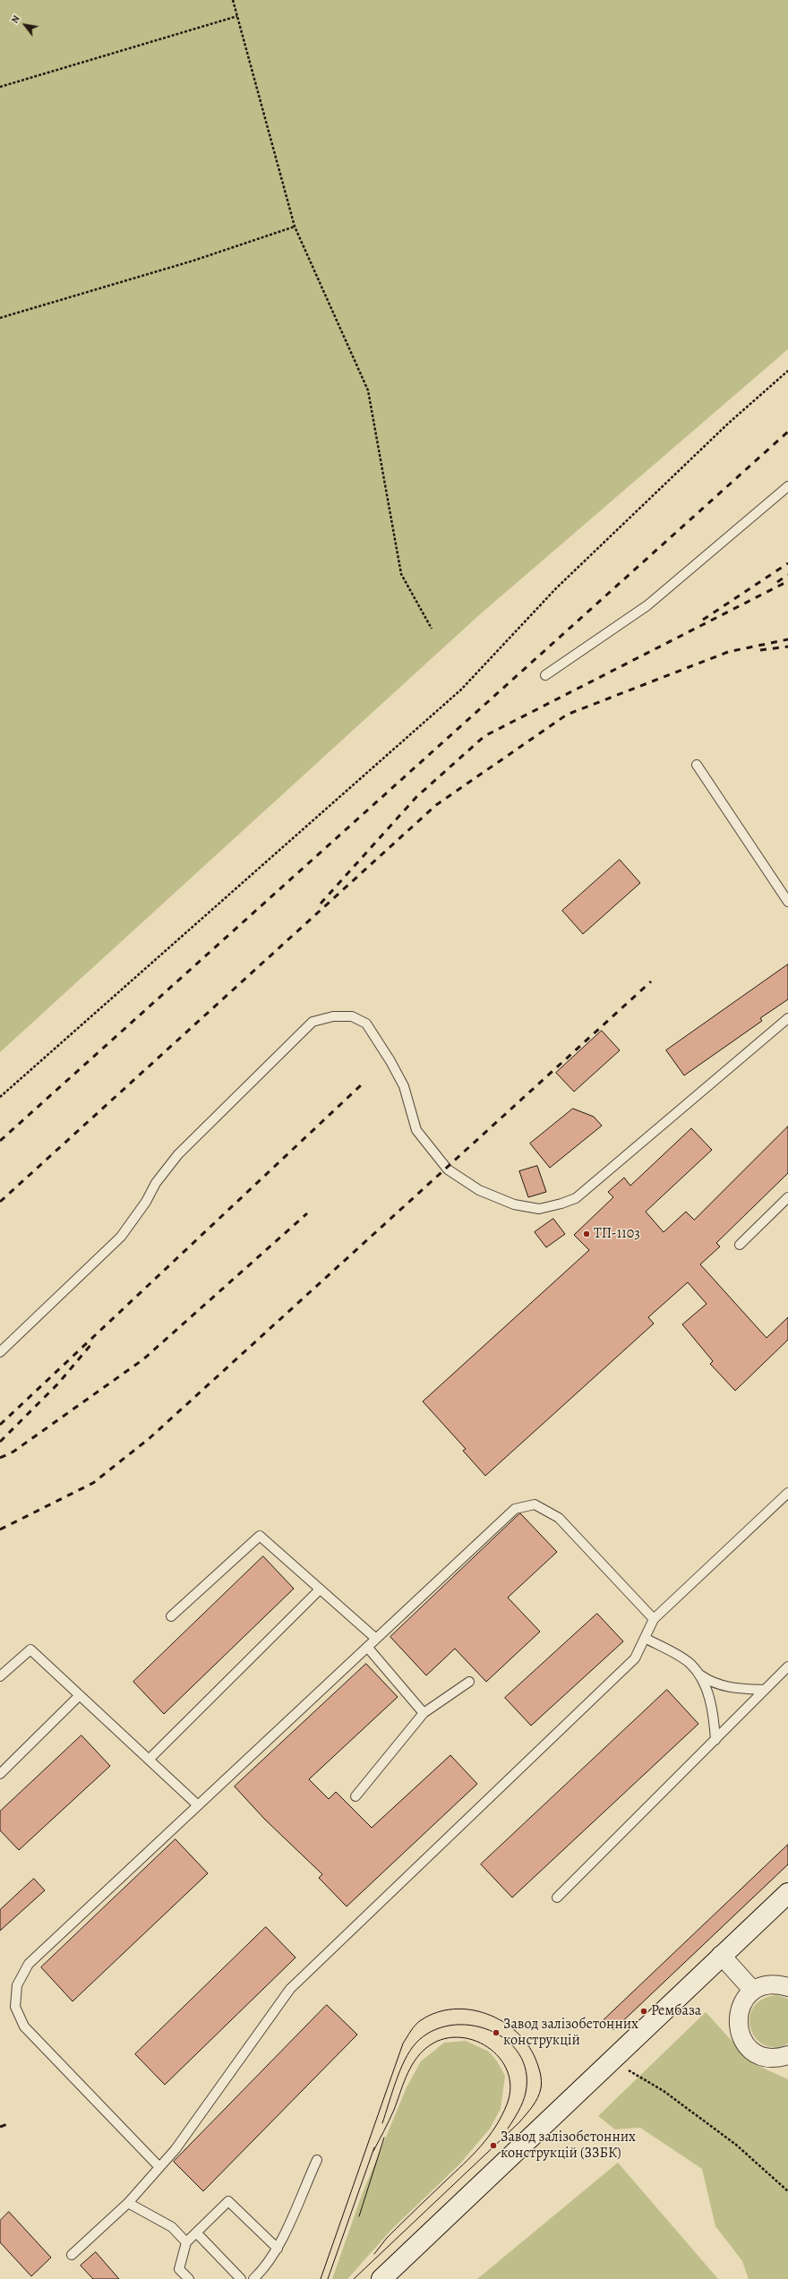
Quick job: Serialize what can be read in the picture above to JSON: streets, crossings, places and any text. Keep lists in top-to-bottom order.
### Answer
{
  "places": [
    "ТП-1103",
    "Рембаза",
    "Завод залізобетонних конструкцій",
    "Завод залізобетонних конструкцій (ЗЗБК)"
  ],
  "north": "top left"
}
